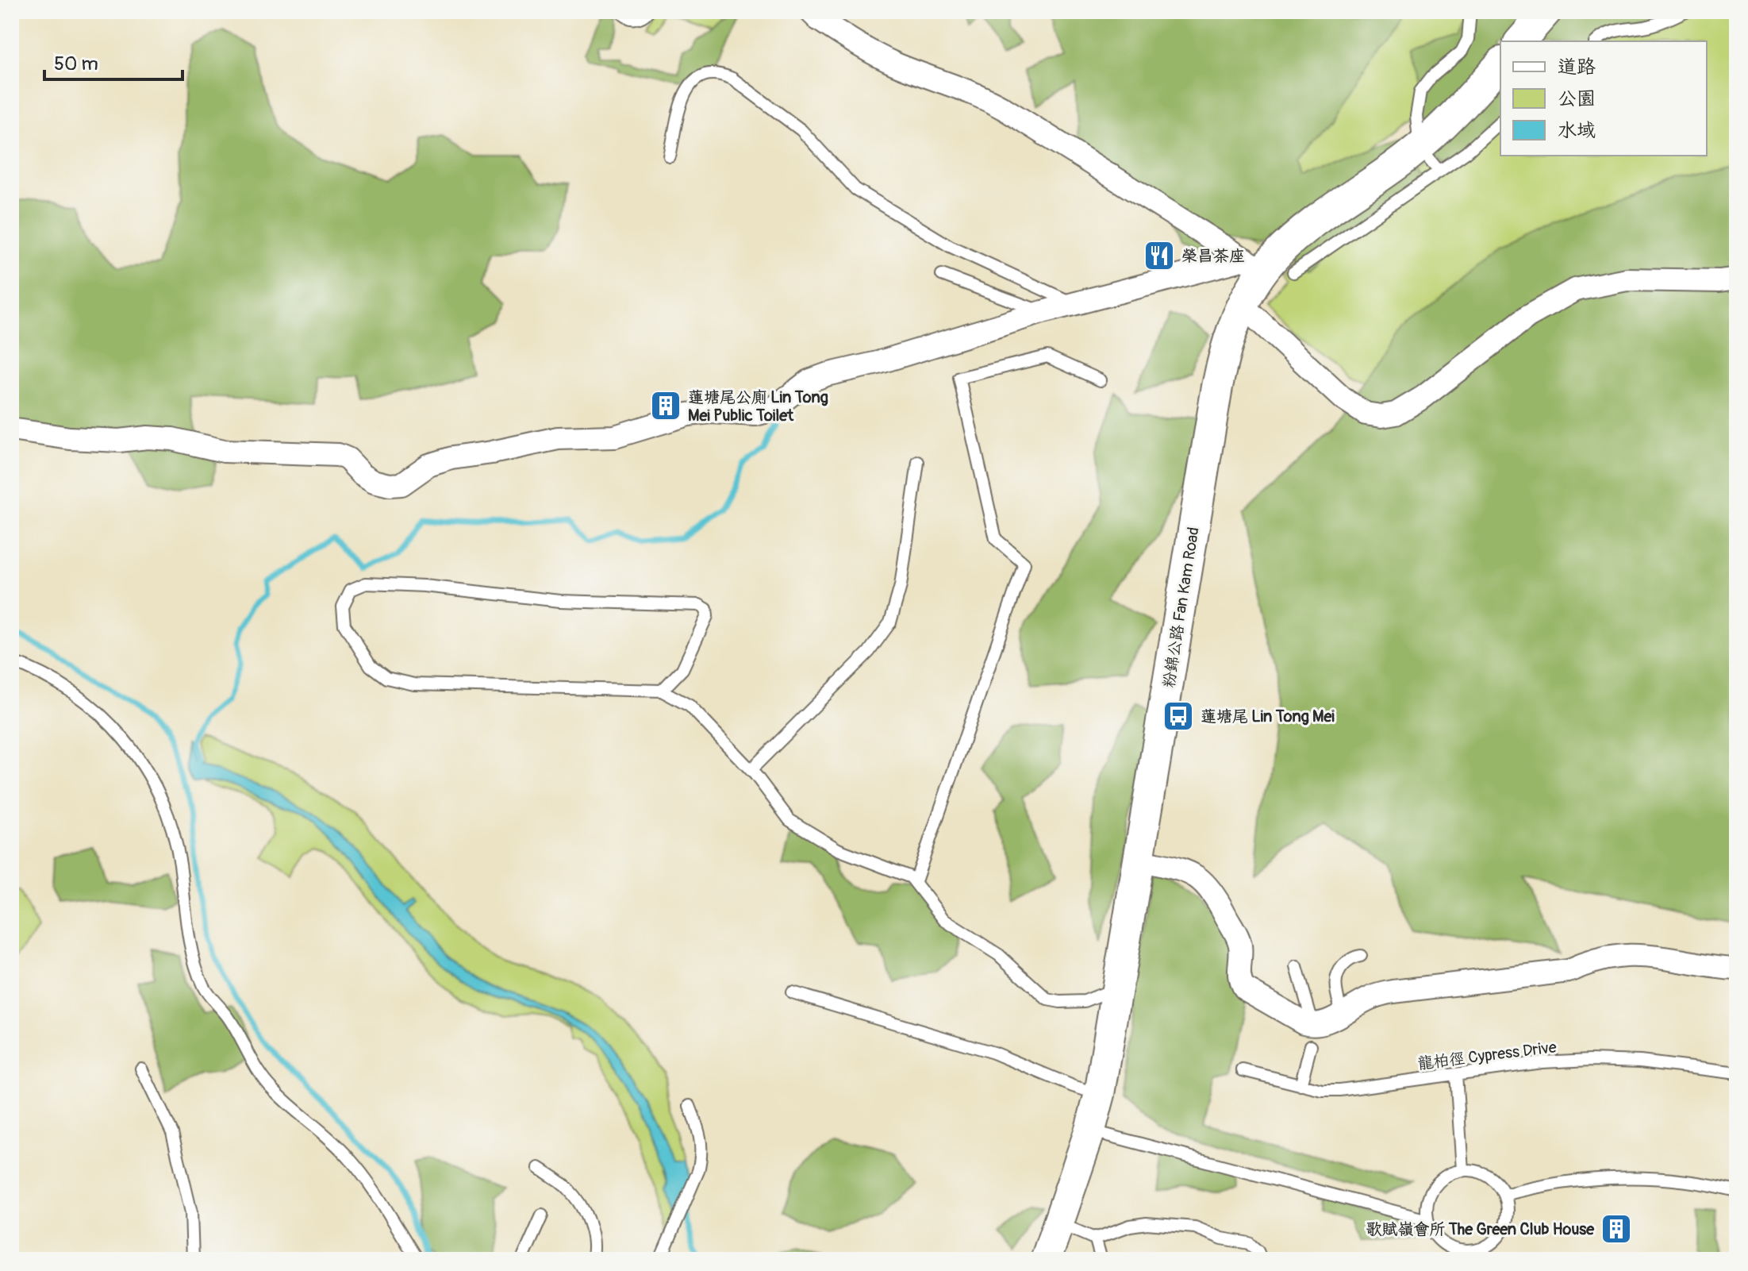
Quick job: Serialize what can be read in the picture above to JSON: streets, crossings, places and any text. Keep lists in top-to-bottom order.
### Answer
{
  "streets": {
    "main road": ["粉錦公路 Fan Kam Road"],
    "lane": ["龍柏徑 Cypress Drive"]
  },
  "places": {
    "restaurant": ["榮昌茶座"],
    "building": ["蓮塘尾公廁 Lin Tong Mei Public Toilet", "歌賦嶺會所 The Green Club House"],
    "bus stop": ["蓮塘尾 Lin Tong Mei"]
  },
  "legend": ["道路", "公園", "水域"],
  "scale_bar": "50 m"
}
